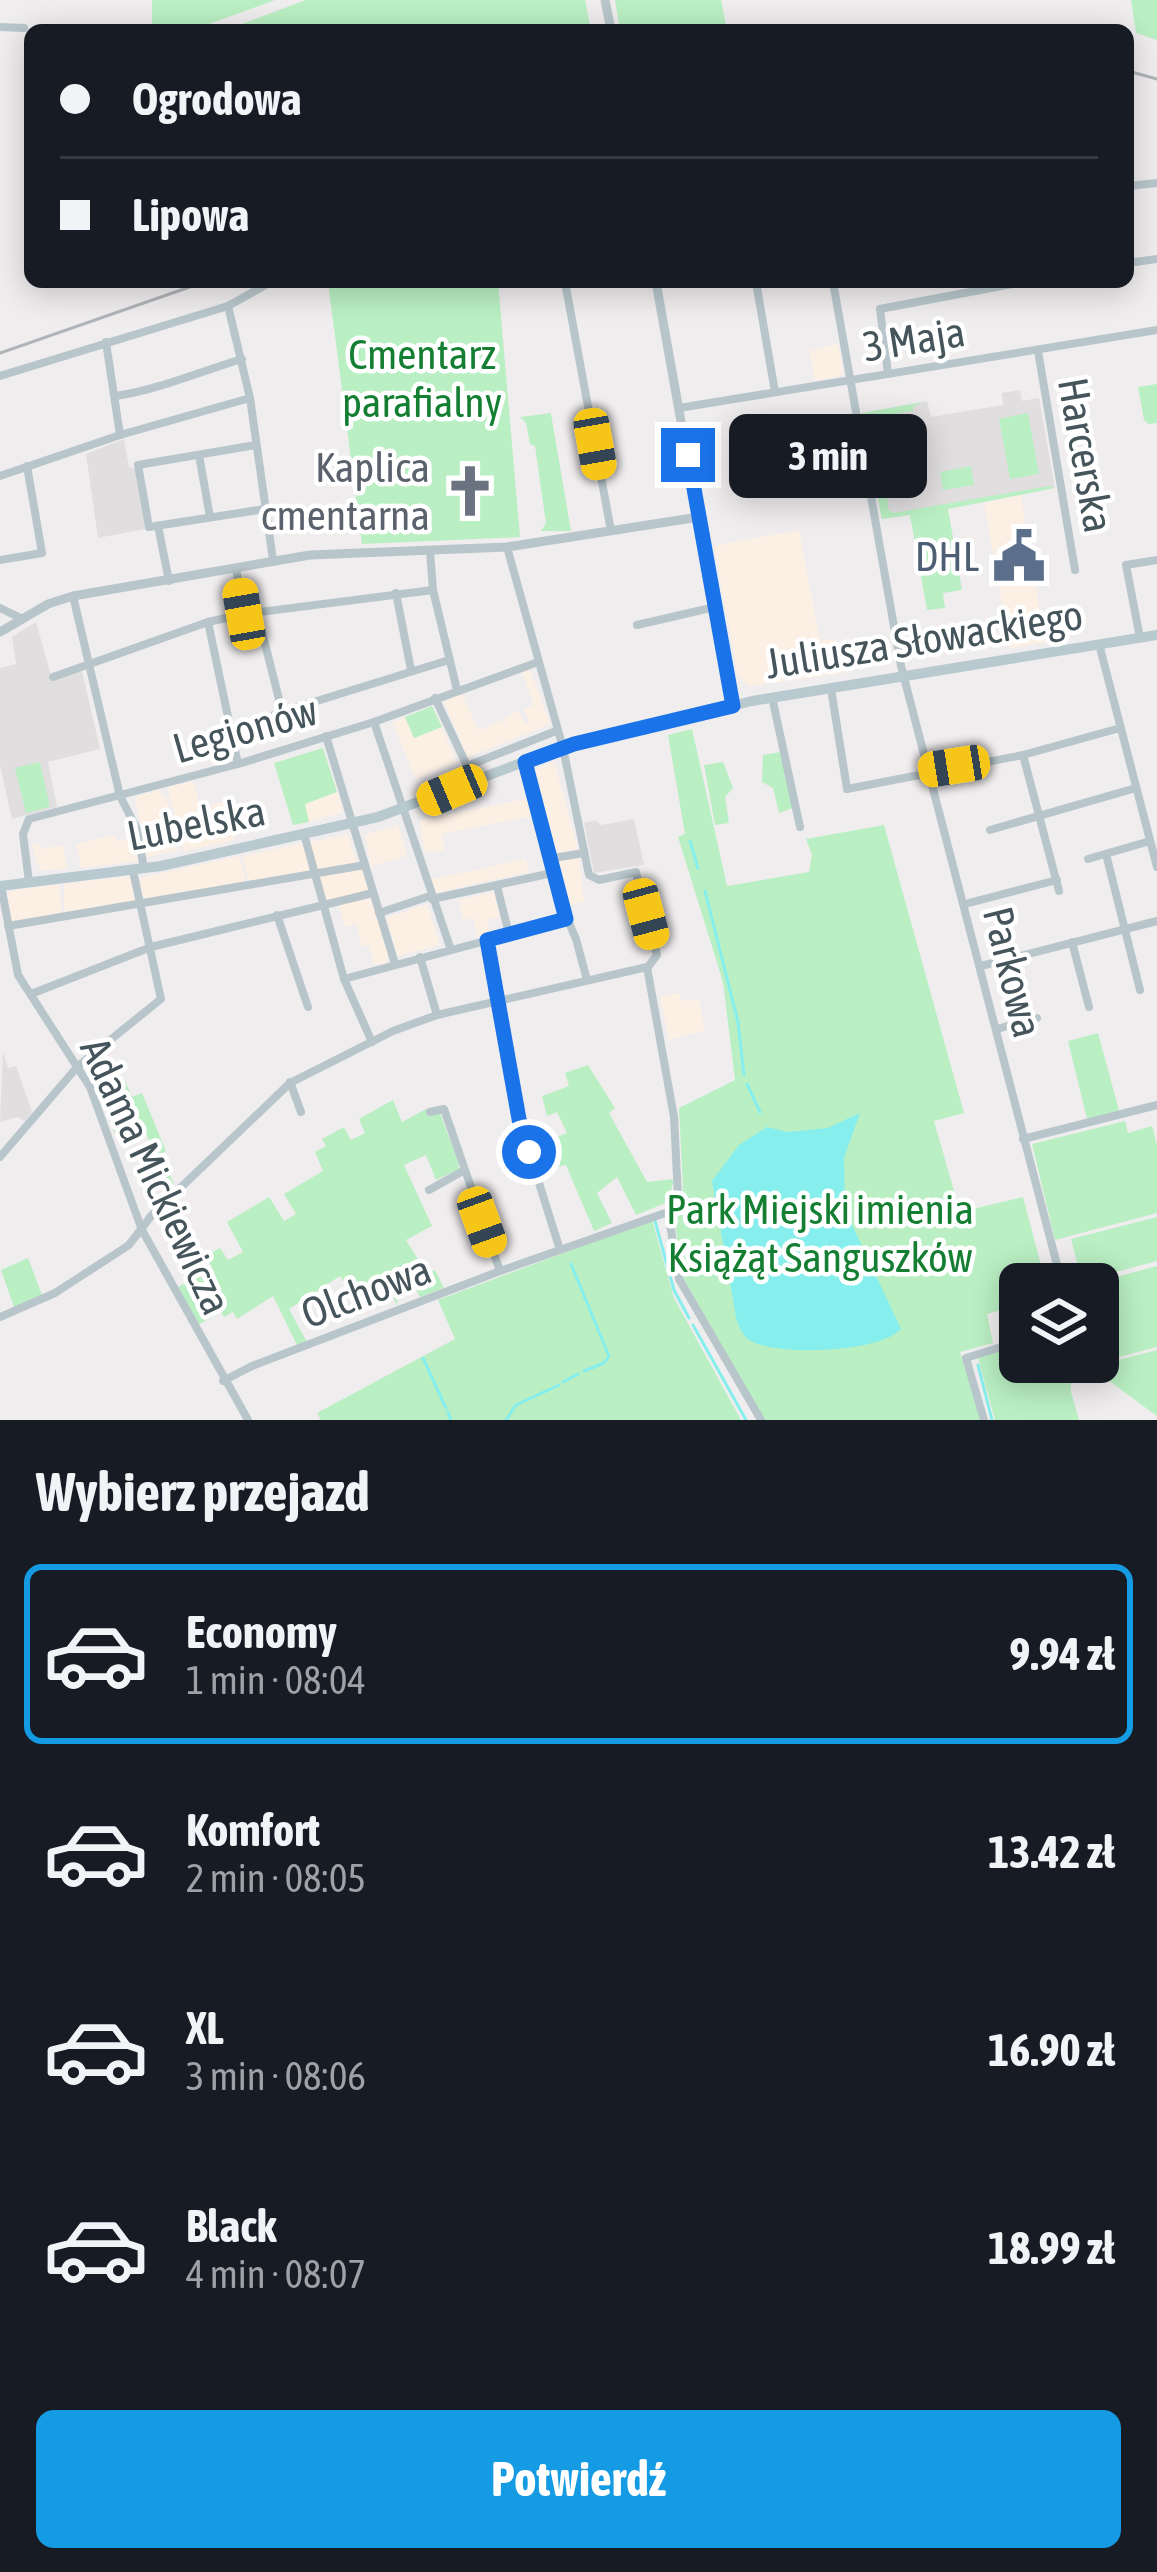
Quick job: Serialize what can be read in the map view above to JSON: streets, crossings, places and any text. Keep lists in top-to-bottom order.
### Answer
{
  "streets": {
    "main road": ["Juliusza Słowackiego", "Lubelska"],
    "street": [
      "3 Maja",
      "Harcerska",
      "Legionów",
      "Parkowa",
      "Adama Mickiewicza",
      "Olchowa"
    ]
  },
  "crossings": [
    ["3 Maja", "Harcerska"],
    ["3 Maja", "Parkowa"],
    ["Juliusza Słowackiego", "Lubelska"],
    ["Juliusza Słowackiego", "Parkowa"],
    ["Legionów", "Lubelska"],
    ["Lubelska", "Adama Mickiewicza"],
    ["Adama Mickiewicza", "Olchowa"]
  ],
  "parks": ["Cmentarz parafialny", "Park Miejski imienia Książąt Sanguszków"],
  "places": {
    "church": ["Kaplica cmentarna"],
    "public building": ["DHL"]
  },
  "page": {
    "banner": ["Ogrodowa", "Lipowa"],
    "bubble": "3 min",
    "heading": "Wybierz przejazd",
    "list": [
      {
        "name": "Economy",
        "note": "1 min · 08:04",
        "value": "9.94 zł"
      },
      {
        "name": "Komfort",
        "note": "2 min · 08:05",
        "value": "13.42 zł"
      },
      {
        "name": "XL",
        "note": "3 min · 08:06",
        "value": "16.90 zł"
      },
      {
        "name": "Black",
        "note": "4 min · 08:07",
        "value": "18.99 zł"
      }
    ],
    "buttons": "Potwierdź"
  }
}
